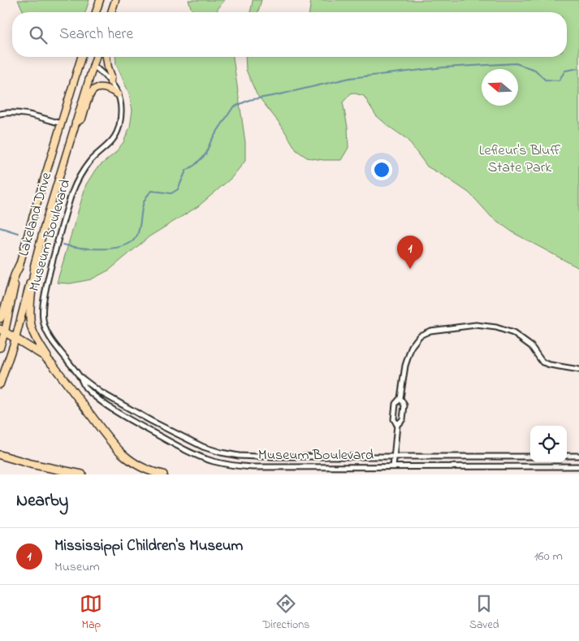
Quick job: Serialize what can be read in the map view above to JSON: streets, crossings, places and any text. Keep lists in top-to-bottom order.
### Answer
{
  "streets": {
    "highway": ["Lakeland Drive"],
    "street": ["Museum Boulevard"]
  },
  "crossings": [
    ["Lakeland Drive", "Museum Boulevard"]
  ],
  "parks": ["Lefleur's Bluff State Park"],
  "north": "left",
  "page": {
    "search": "Search here",
    "pins": "1",
    "heading": "Nearby",
    "list": [
      {
        "mark": "1",
        "name": "Mississippi Children's Museum",
        "note": "Museum",
        "value": "160 m"
      }
    ],
    "nav": ["Map", "Directions", "Saved"]
  }
}
